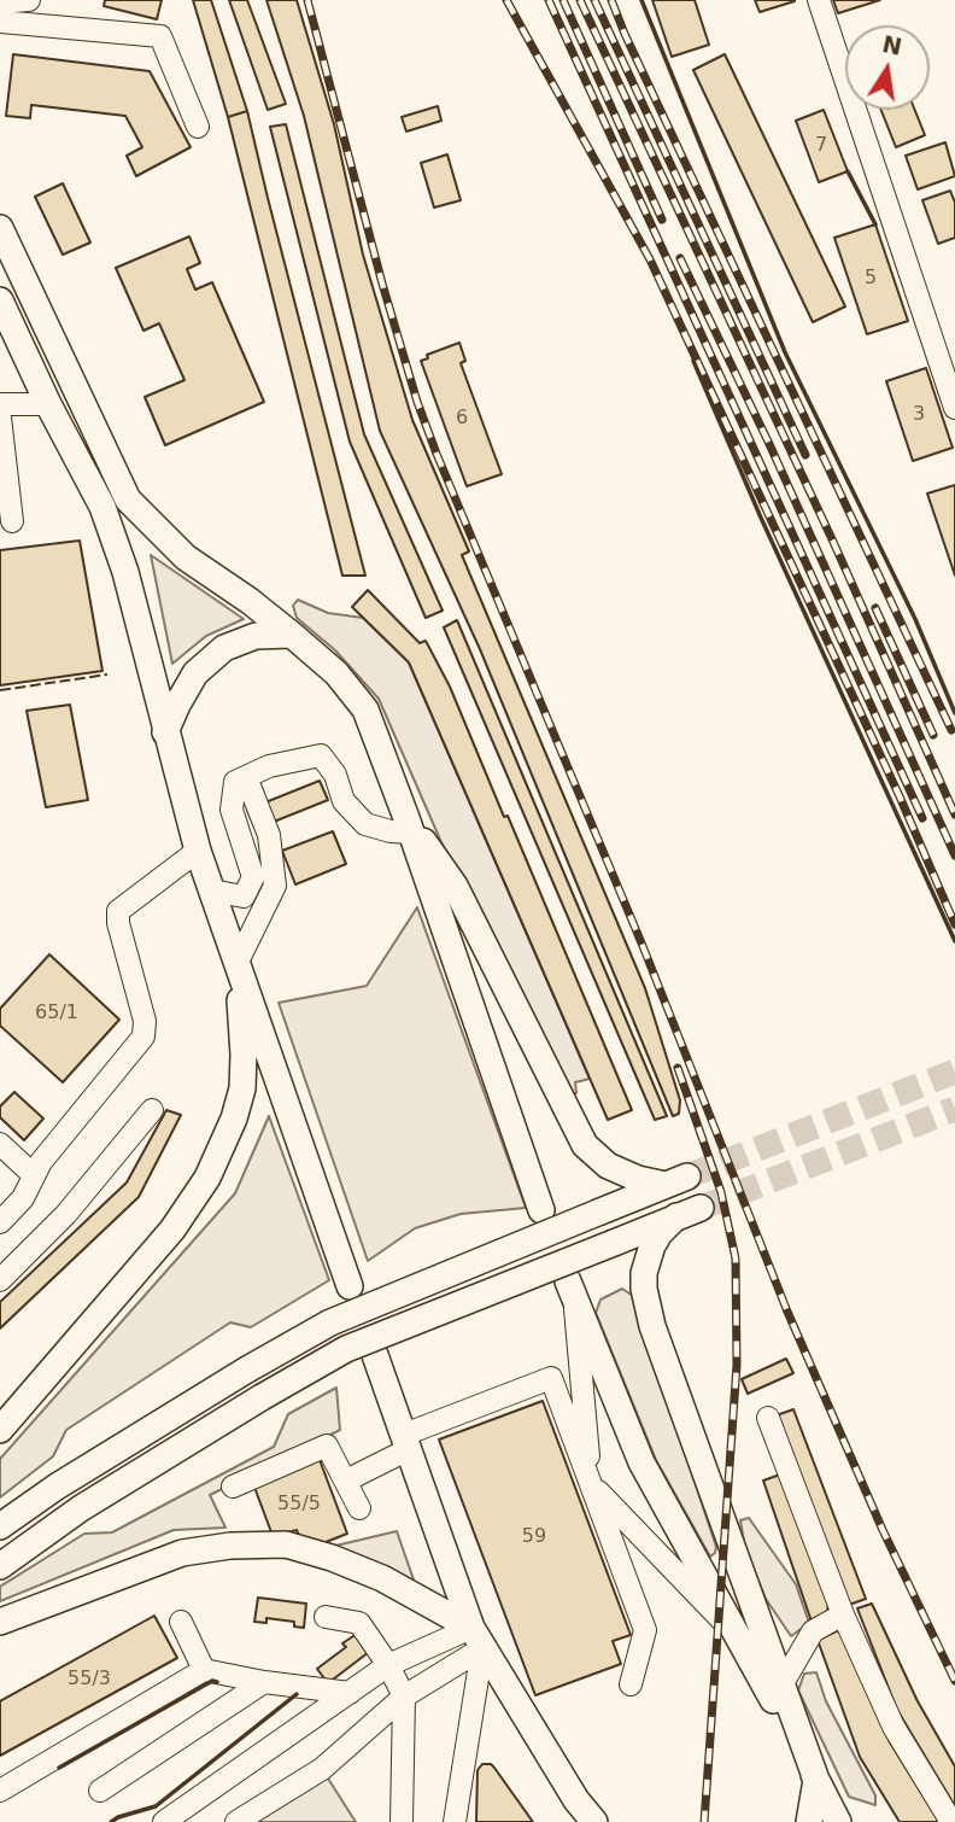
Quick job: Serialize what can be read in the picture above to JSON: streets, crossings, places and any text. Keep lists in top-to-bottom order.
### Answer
{
  "house_numbers": [
    "7",
    "5",
    "3",
    "6",
    "65/1",
    "55/5",
    "59",
    "55/3"
  ],
  "north": "top"
}
